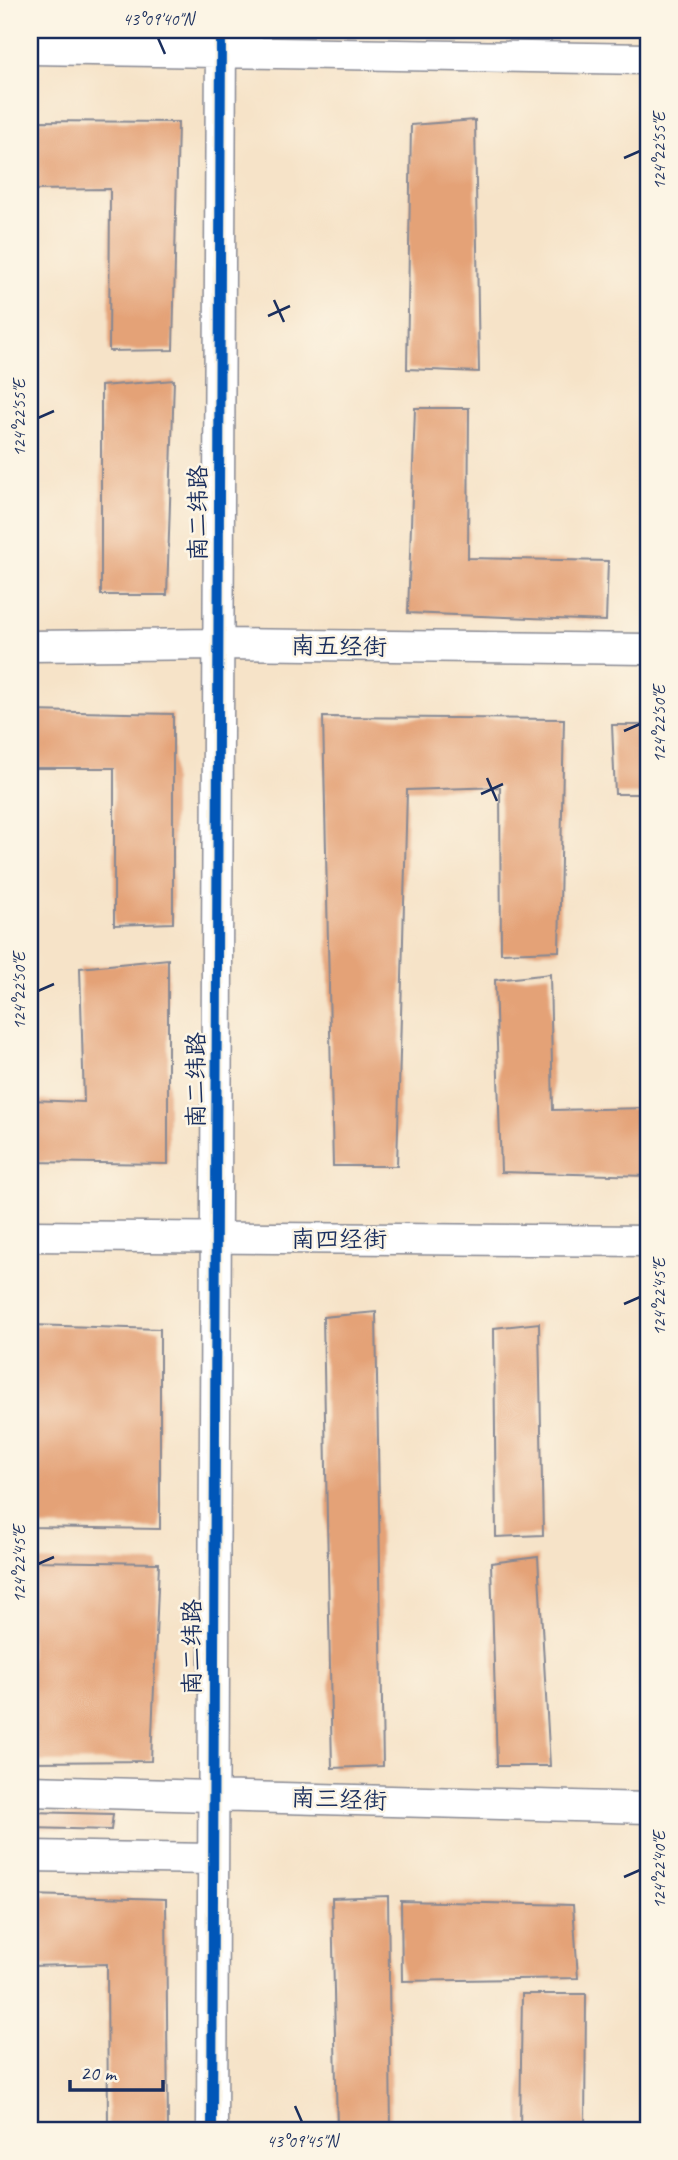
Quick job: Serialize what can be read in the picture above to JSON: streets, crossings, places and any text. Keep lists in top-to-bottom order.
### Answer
{
  "streets": {
    "street": [
      "南二纬路",
      "南五经街",
      "南四经街",
      "南三经街"
    ]
  },
  "crossings": [
    ["南二纬路", "南五经街"],
    ["南二纬路", "南四经街"],
    ["南二纬路", "南三经街"]
  ],
  "scale_bar": "20 m",
  "coordinates": [
    "43°09'40\"N",
    "124°22'55\"E",
    "124°22'50\"E",
    "124°22'45\"E",
    "124°22'40\"E",
    "43°09'45\"N"
  ]
}
